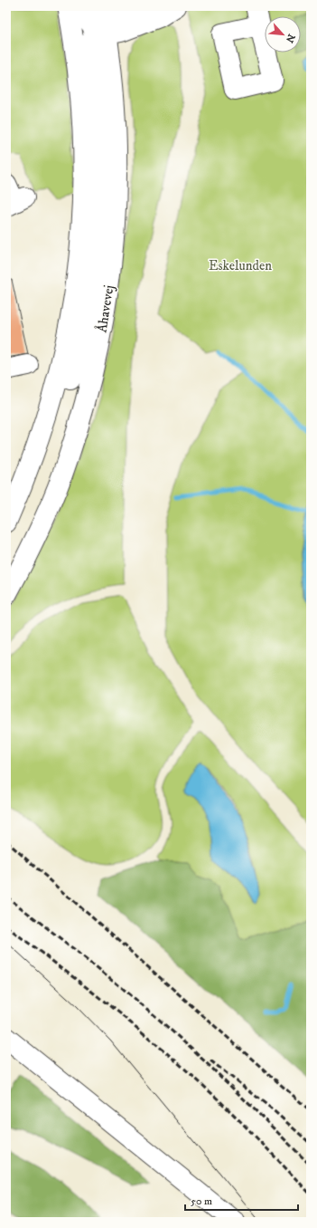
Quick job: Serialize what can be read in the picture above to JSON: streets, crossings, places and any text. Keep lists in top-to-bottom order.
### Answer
{
  "streets": {
    "main road": ["Åhavevej"]
  },
  "parks": ["Eskelunden"],
  "scale_bar": "50 m",
  "north": "bottom right"
}
